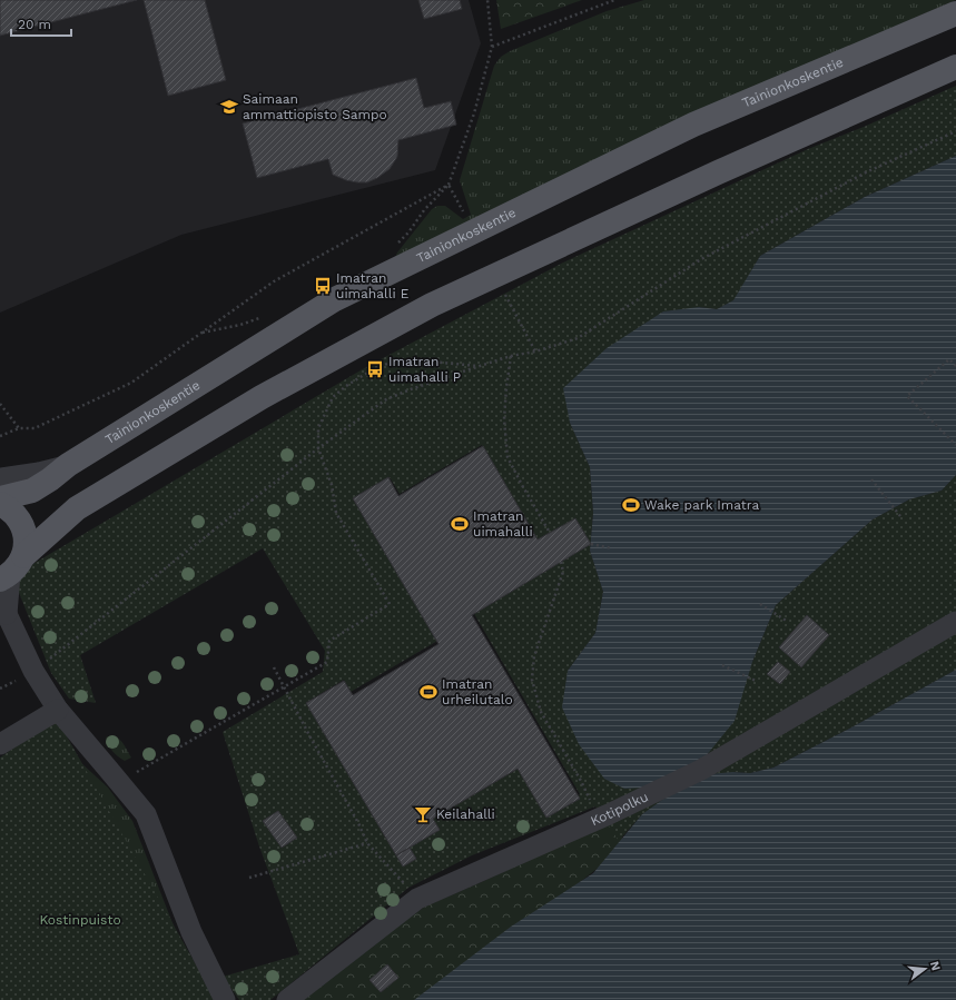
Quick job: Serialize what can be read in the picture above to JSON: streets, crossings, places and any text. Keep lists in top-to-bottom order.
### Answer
{
  "streets": {
    "main road": ["Tainionkoskentie"],
    "street": ["Kotipolku"]
  },
  "parks": ["Kostinpuisto"],
  "places": {
    "school or university": ["Saimaan ammattiopisto Sampo"],
    "bus stop": ["Imatran uimahalli E", "Imatran uimahalli P"],
    "sports": ["Wake park Imatra", "Imatran uimahalli", "Imatran urheilutalo"],
    "bar": ["Keilahalli"]
  },
  "scale_bar": "20 m",
  "north": "right"
}
